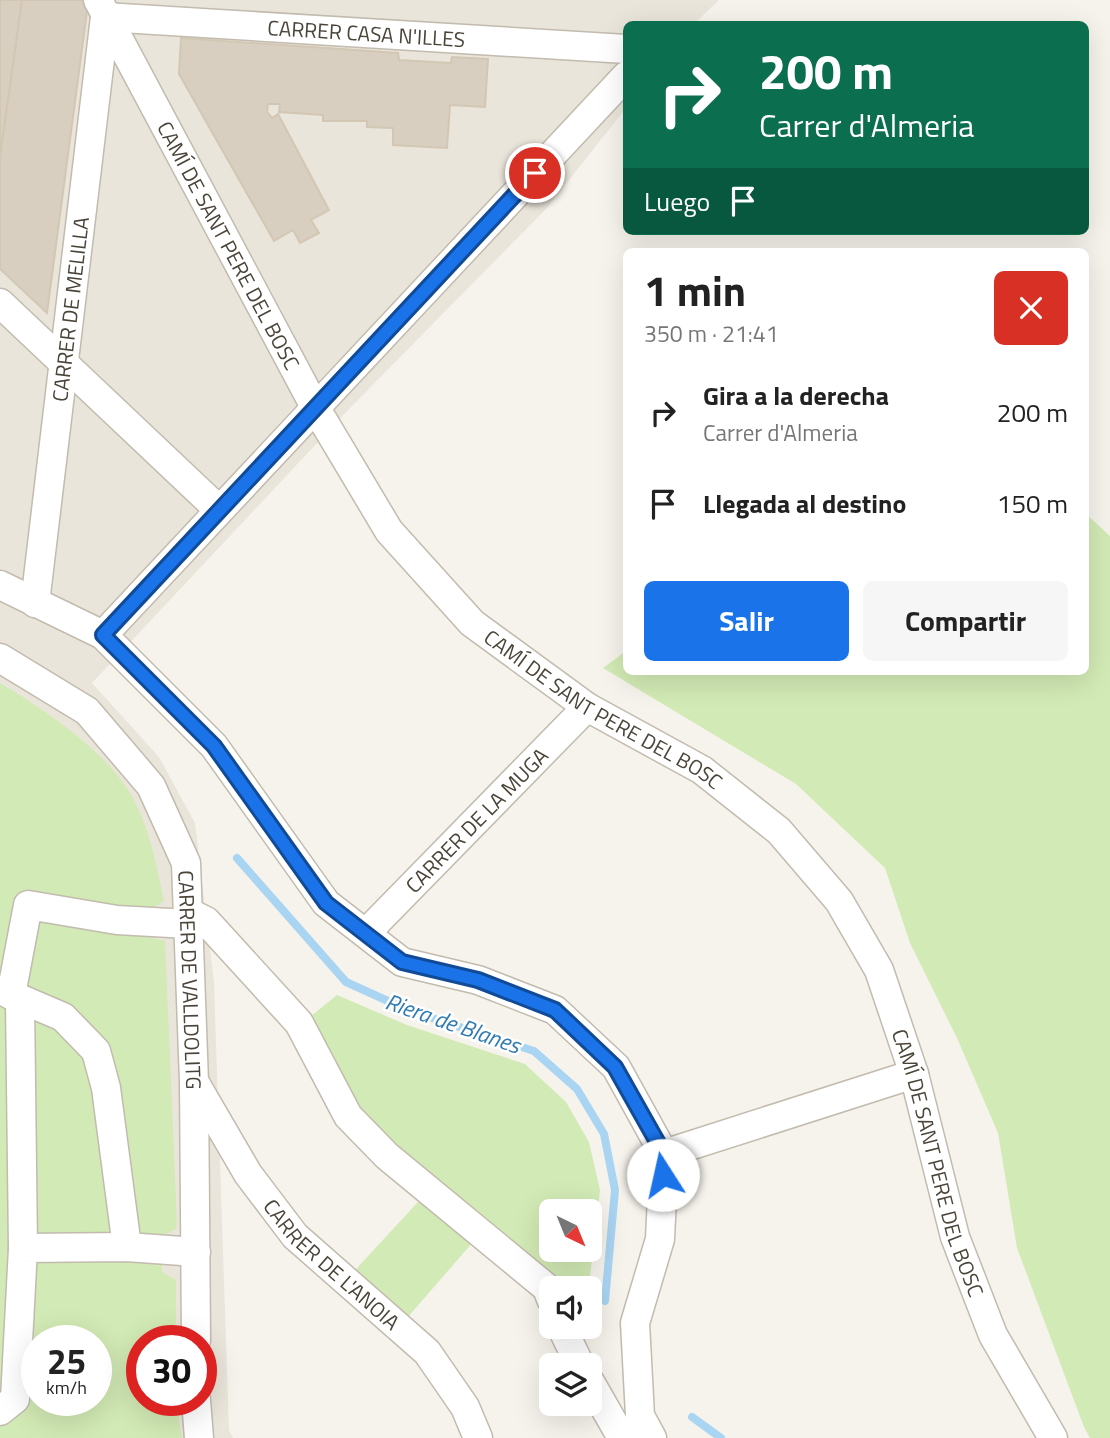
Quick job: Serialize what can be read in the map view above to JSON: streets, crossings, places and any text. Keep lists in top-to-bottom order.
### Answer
{
  "streets": {
    "street": [
      "CARRER CASA N'ILLES",
      "CAMÍ DE SANT PERE DEL BOSC",
      "CARRER DE MELILLA",
      "CARRER DE LA MUGA",
      "CARRER DE VALLDOLITG",
      "CARRER DE L'ANOIA"
    ]
  },
  "crossings": [
    ["CARRER CASA N'ILLES", "CAMÍ DE SANT PERE DEL BOSC"],
    ["CARRER CASA N'ILLES", "CARRER DE MELILLA"],
    ["CAMÍ DE SANT PERE DEL BOSC", "CARRER DE MELILLA"],
    ["CAMÍ DE SANT PERE DEL BOSC", "CARRER DE LA MUGA"],
    ["CARRER DE VALLDOLITG", "CARRER DE L'ANOIA"]
  ],
  "water": ["Riera de Blanes"],
  "north": "bottom right",
  "page": {
    "turn": ["200 m", "Carrer d'Almeria"],
    "then": "Luego",
    "heading": ["1 min", "350 m · 21:41"],
    "list": [
      {
        "name": "Gira a la derecha",
        "note": "Carrer d'Almeria",
        "value": "200 m"
      },
      {
        "name": "Llegada al destino",
        "value": "150 m"
      }
    ],
    "buttons": ["Salir", "Compartir"],
    "speed": "25 km/h",
    "limit": "30"
  }
}
